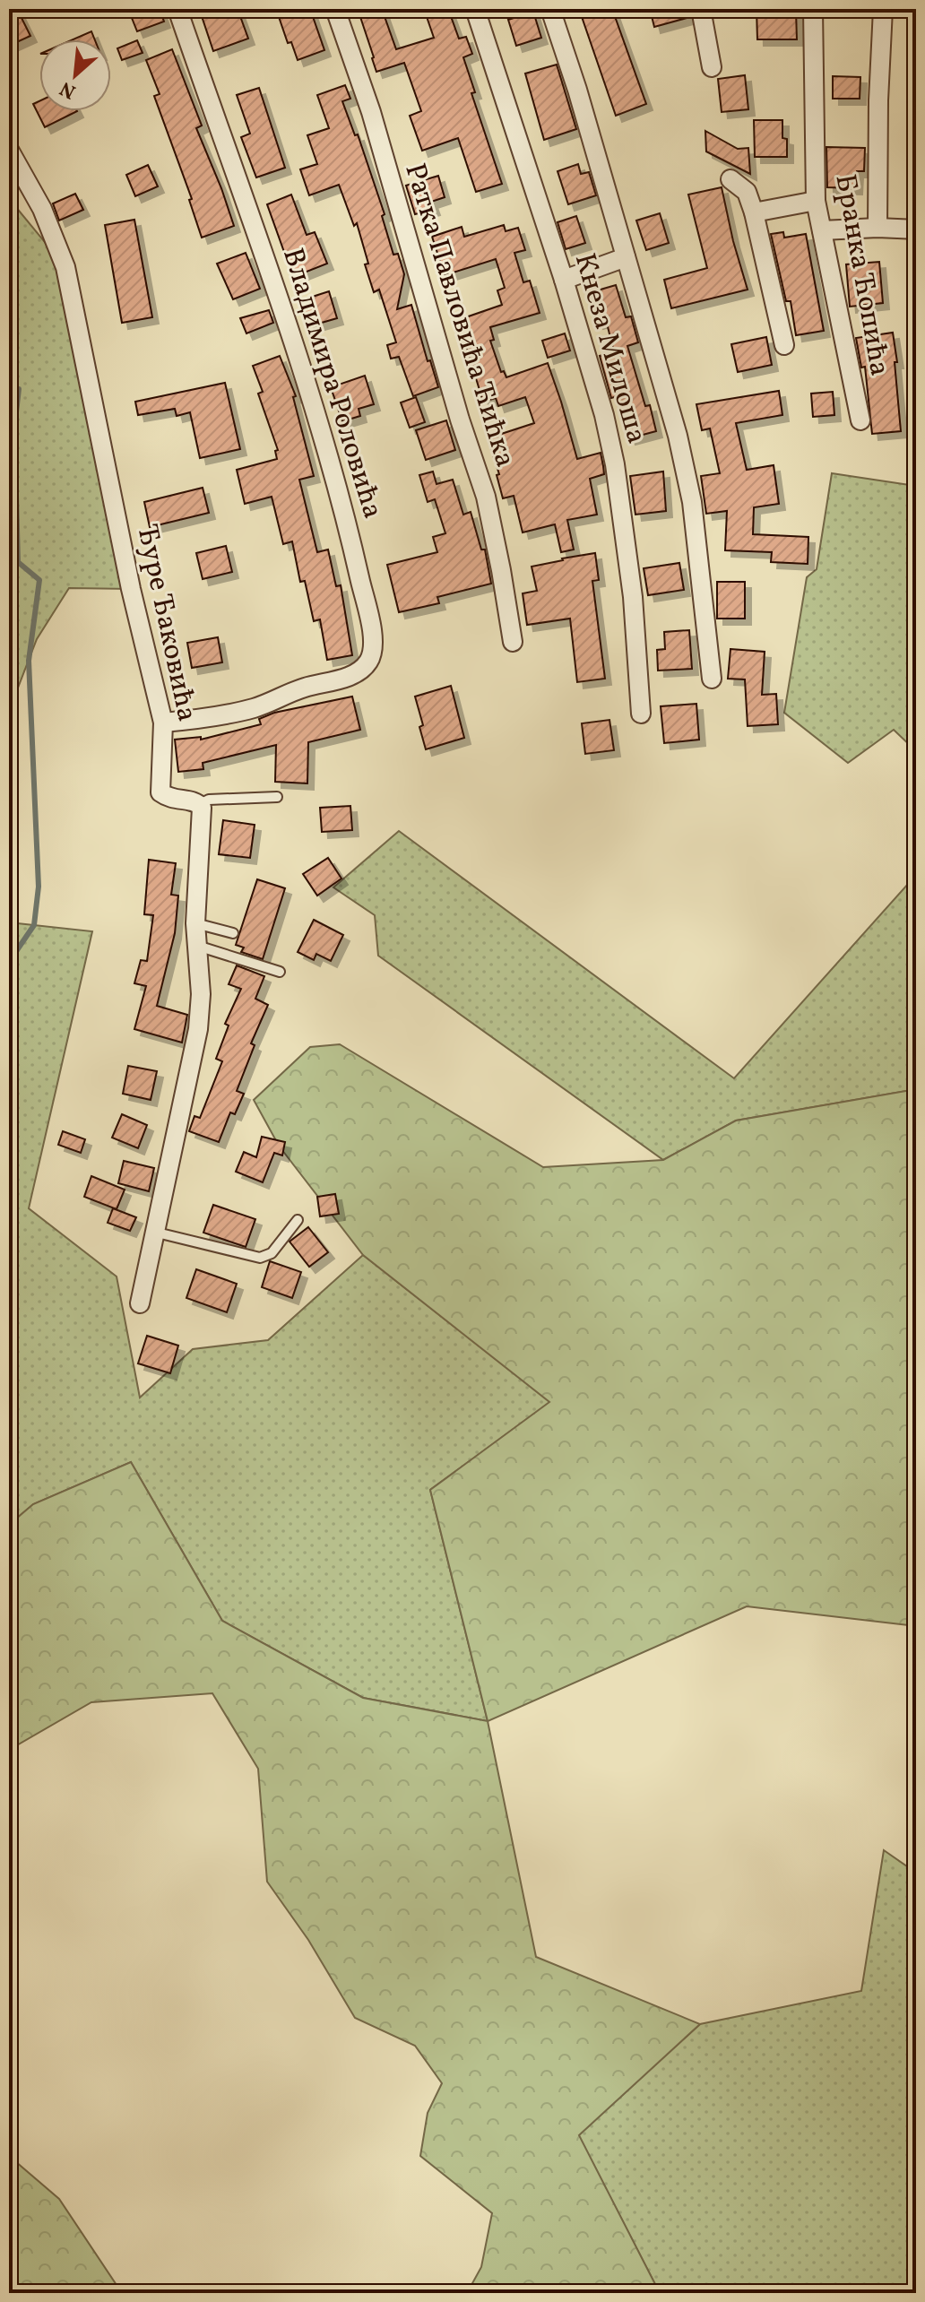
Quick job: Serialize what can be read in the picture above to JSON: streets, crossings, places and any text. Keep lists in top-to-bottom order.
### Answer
{
  "streets": {
    "street": [
      "Бранка Ћопића",
      "Ратка Павловића Ћићка",
      "Кнеза Милоша",
      "Владимира Роловића",
      "Ђуре Ђаковића"
    ]
  },
  "crossings": [
    ["Владимира Роловића", "Ђуре Ђаковића"]
  ],
  "north": "bottom left"
}
